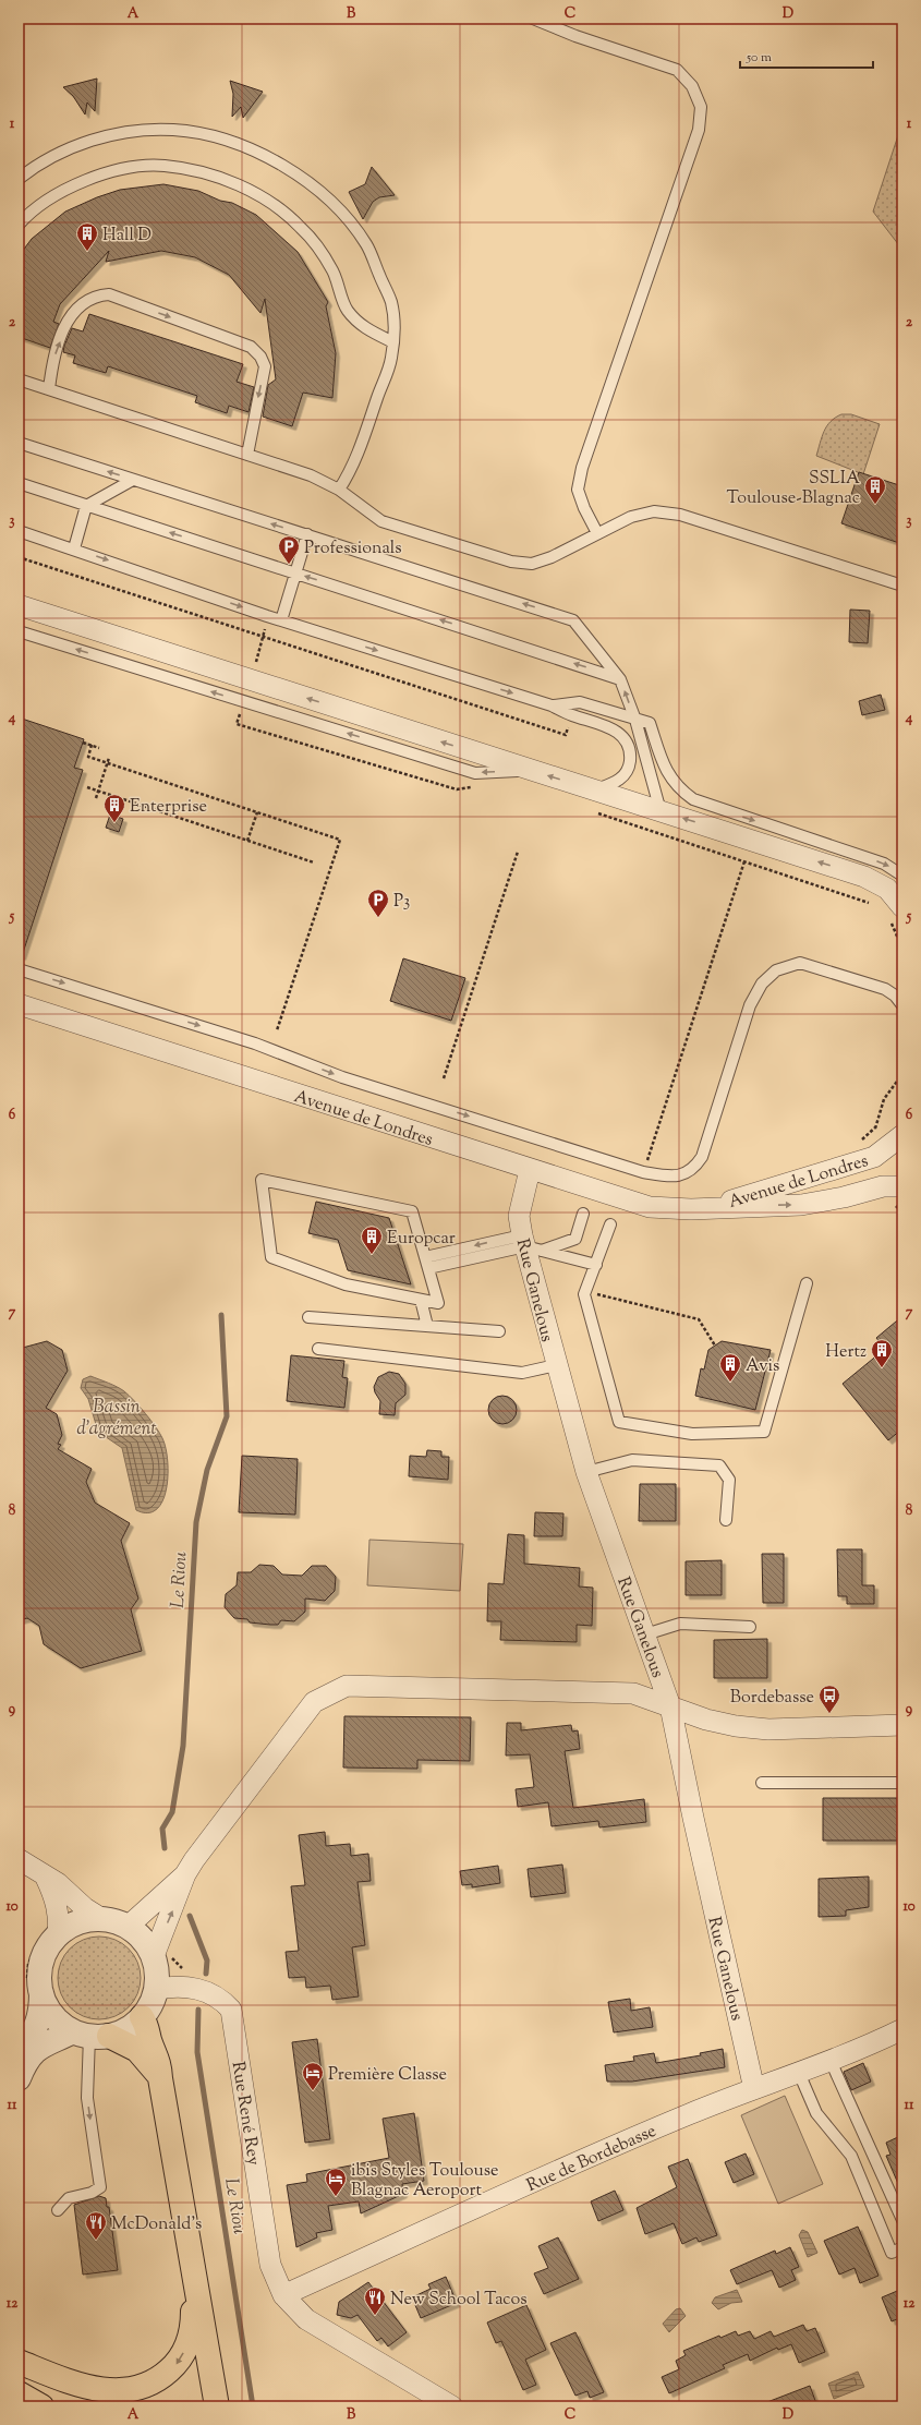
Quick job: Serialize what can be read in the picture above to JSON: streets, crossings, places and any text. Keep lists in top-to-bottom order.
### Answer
{
  "streets": {
    "street": [
      "Avenue de Londres",
      "Rue Ganelous",
      "Rue René Rey",
      "Rue de Bordebasse"
    ]
  },
  "crossings": [
    ["Avenue de Londres", "Rue Ganelous"],
    ["Rue Ganelous", "Rue de Bordebasse"],
    ["Rue René Rey", "Rue de Bordebasse"]
  ],
  "water": ["Bassin d’agrément", "Le Riou"],
  "places": {
    "building": [
      "Hall D",
      "SSLIA Toulouse-Blagnac",
      "Enterprise",
      "Europcar",
      "Hertz",
      "Avis"
    ],
    "parking": ["Professionals", "P3"],
    "bus stop": ["Bordebasse"],
    "hotel": ["Première Classe", "ibis Styles Toulouse Blagnac Aeroport"],
    "restaurant": ["McDonald's", "New School Tacos"]
  },
  "scale_bar": "50 m",
  "grid": {
    "columns": [
      "A",
      "B",
      "C",
      "D"
    ],
    "rows": [
      "1",
      "2",
      "3",
      "4",
      "5",
      "6",
      "7",
      "8",
      "9",
      "10",
      "11",
      "12"
    ]
  }
}
